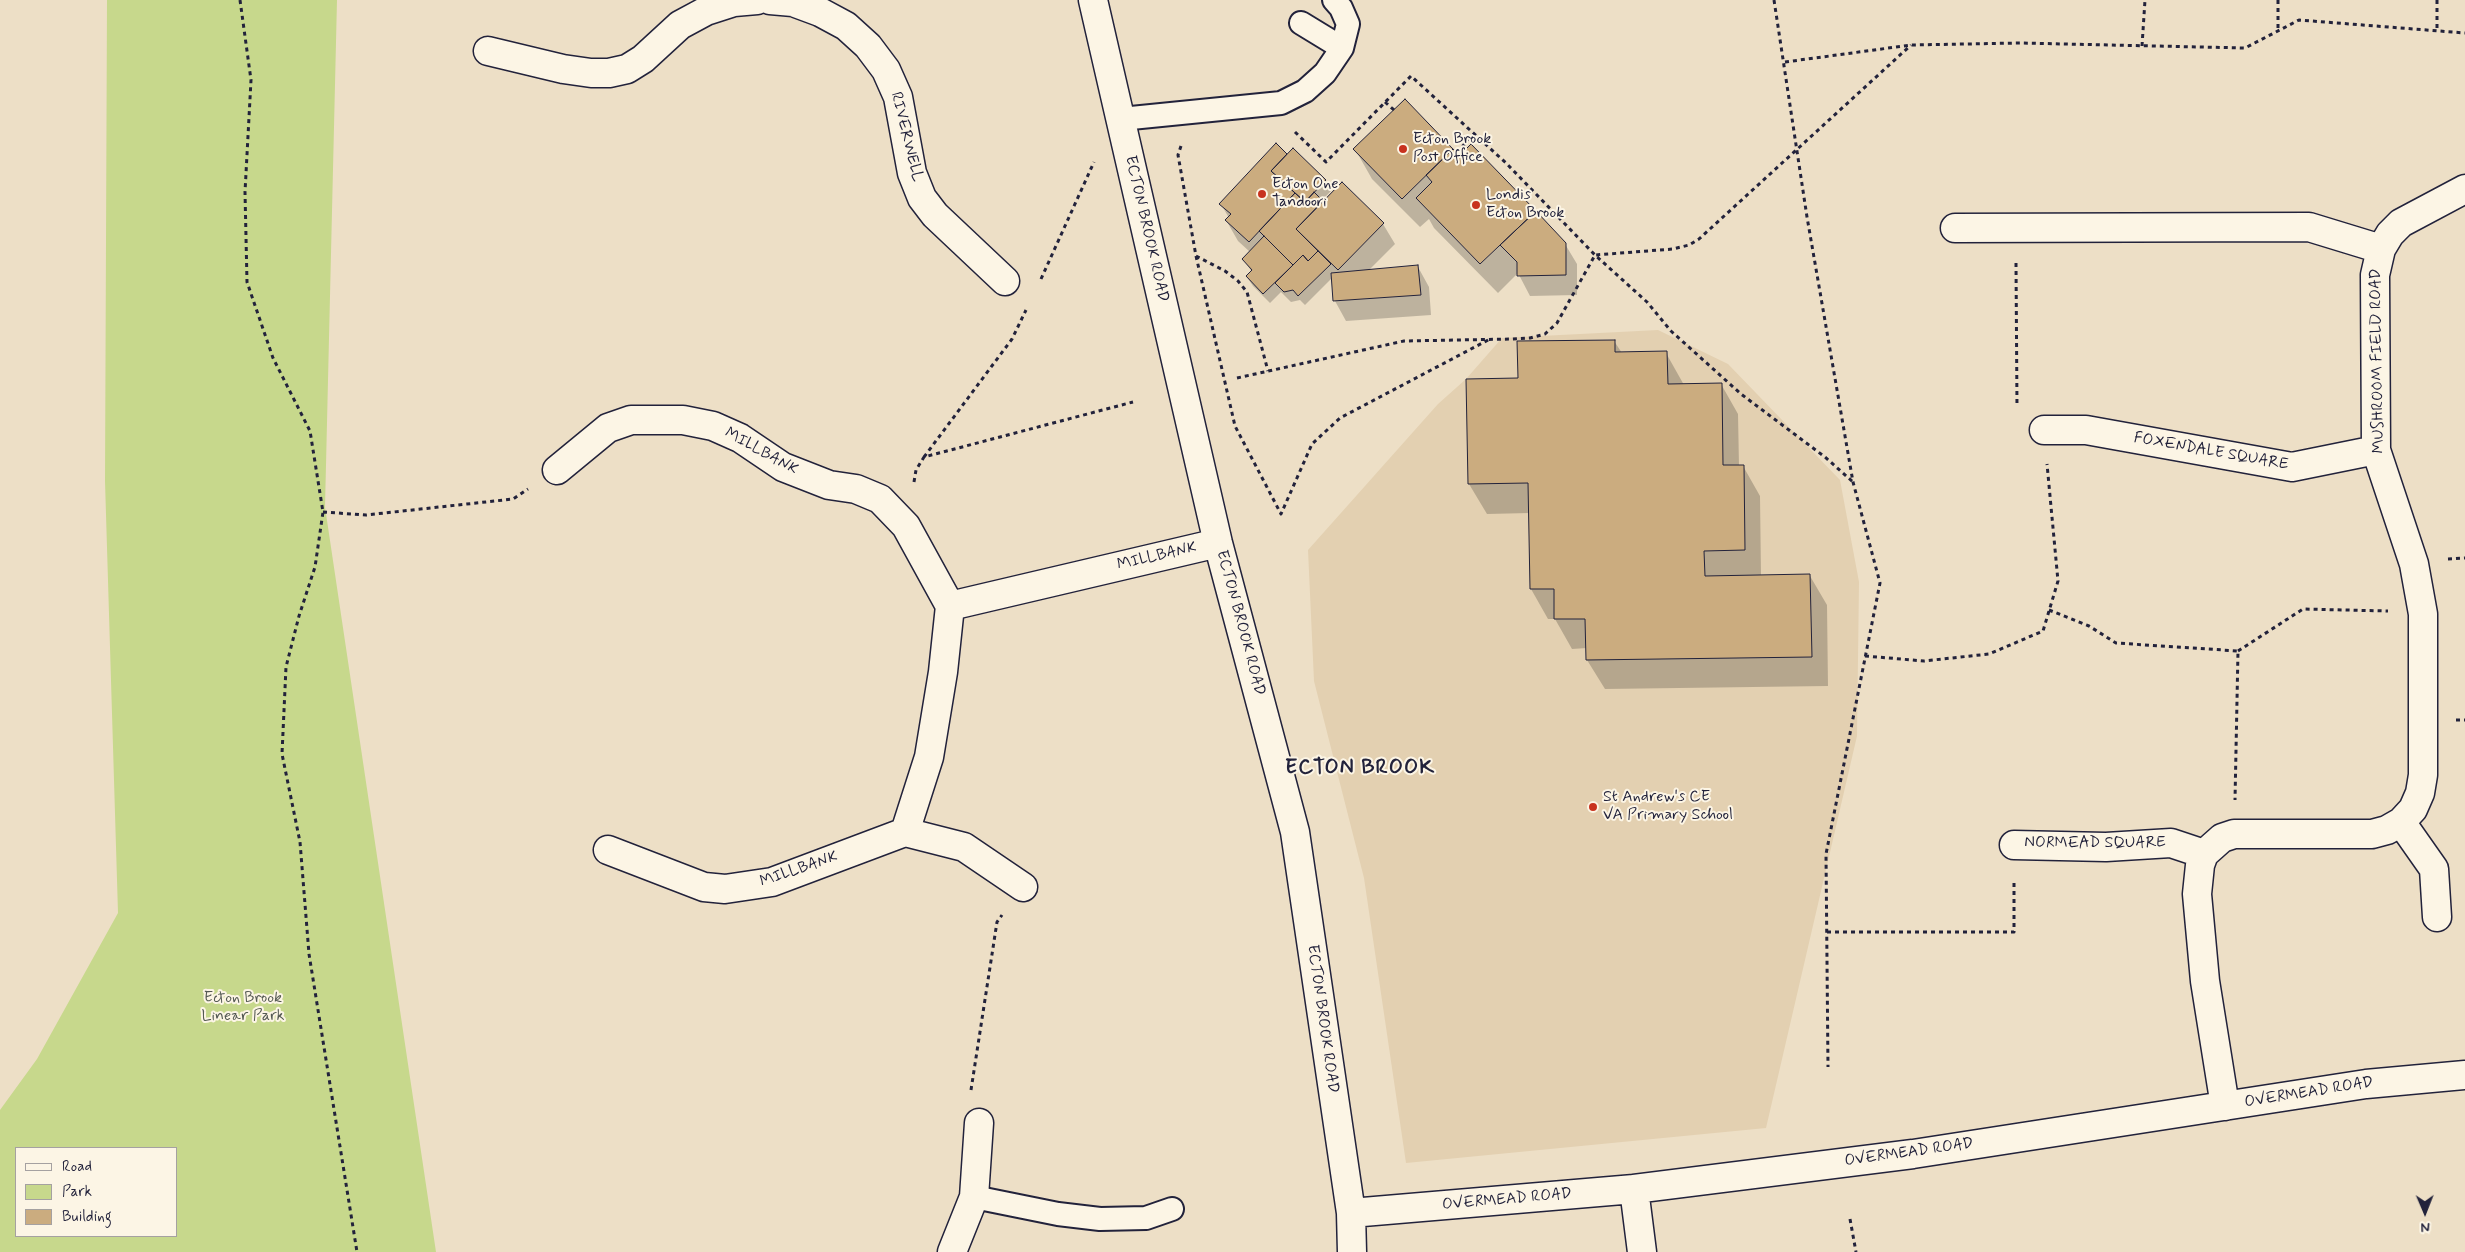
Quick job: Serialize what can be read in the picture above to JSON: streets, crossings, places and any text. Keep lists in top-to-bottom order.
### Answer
{
  "streets": {
    "street": [
      "RIVERWELL",
      "ECTON BROOK ROAD",
      "MUSHROOM FIELD ROAD",
      "MILLBANK",
      "FOXENDALE SQUARE",
      "NORMEAD SQUARE",
      "OVERMEAD ROAD"
    ]
  },
  "crossings": [
    ["ECTON BROOK ROAD", "MILLBANK"],
    ["ECTON BROOK ROAD", "OVERMEAD ROAD"],
    ["MUSHROOM FIELD ROAD", "FOXENDALE SQUARE"],
    ["MUSHROOM FIELD ROAD", "NORMEAD SQUARE"]
  ],
  "districts": ["ECTON BROOK"],
  "parks": ["Ecton Brook Linear Park"],
  "places": [
    "Ecton Brook Post Office",
    "Ecton One Tandoori",
    "Londis Ecton Brook",
    "St Andrew's CE VA Primary School"
  ],
  "legend": ["Road", "Park", "Building"],
  "north": "bottom"
}
